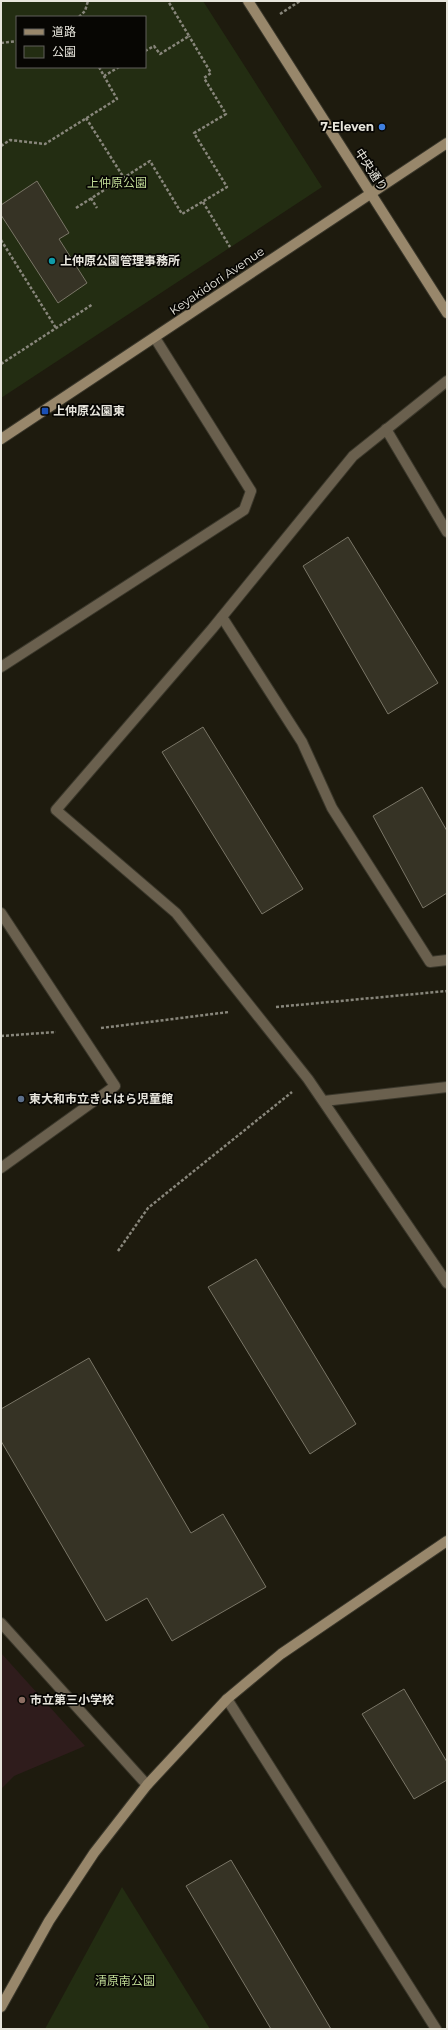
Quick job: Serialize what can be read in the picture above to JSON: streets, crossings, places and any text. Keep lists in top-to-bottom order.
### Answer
{
  "streets": {
    "street": ["中央通り", "Keyakidori Avenue"]
  },
  "crossings": [
    ["中央通り", "Keyakidori Avenue"]
  ],
  "parks": ["上仲原公園", "清原南公園"],
  "places": {
    "other": [
      "7-Eleven",
      "上仲原公園管理事務所",
      "東大和市立きよはら児童館",
      "市立第三小学校"
    ],
    "transit": ["上仲原公園東"]
  },
  "legend": ["道路", "公園"]
}
